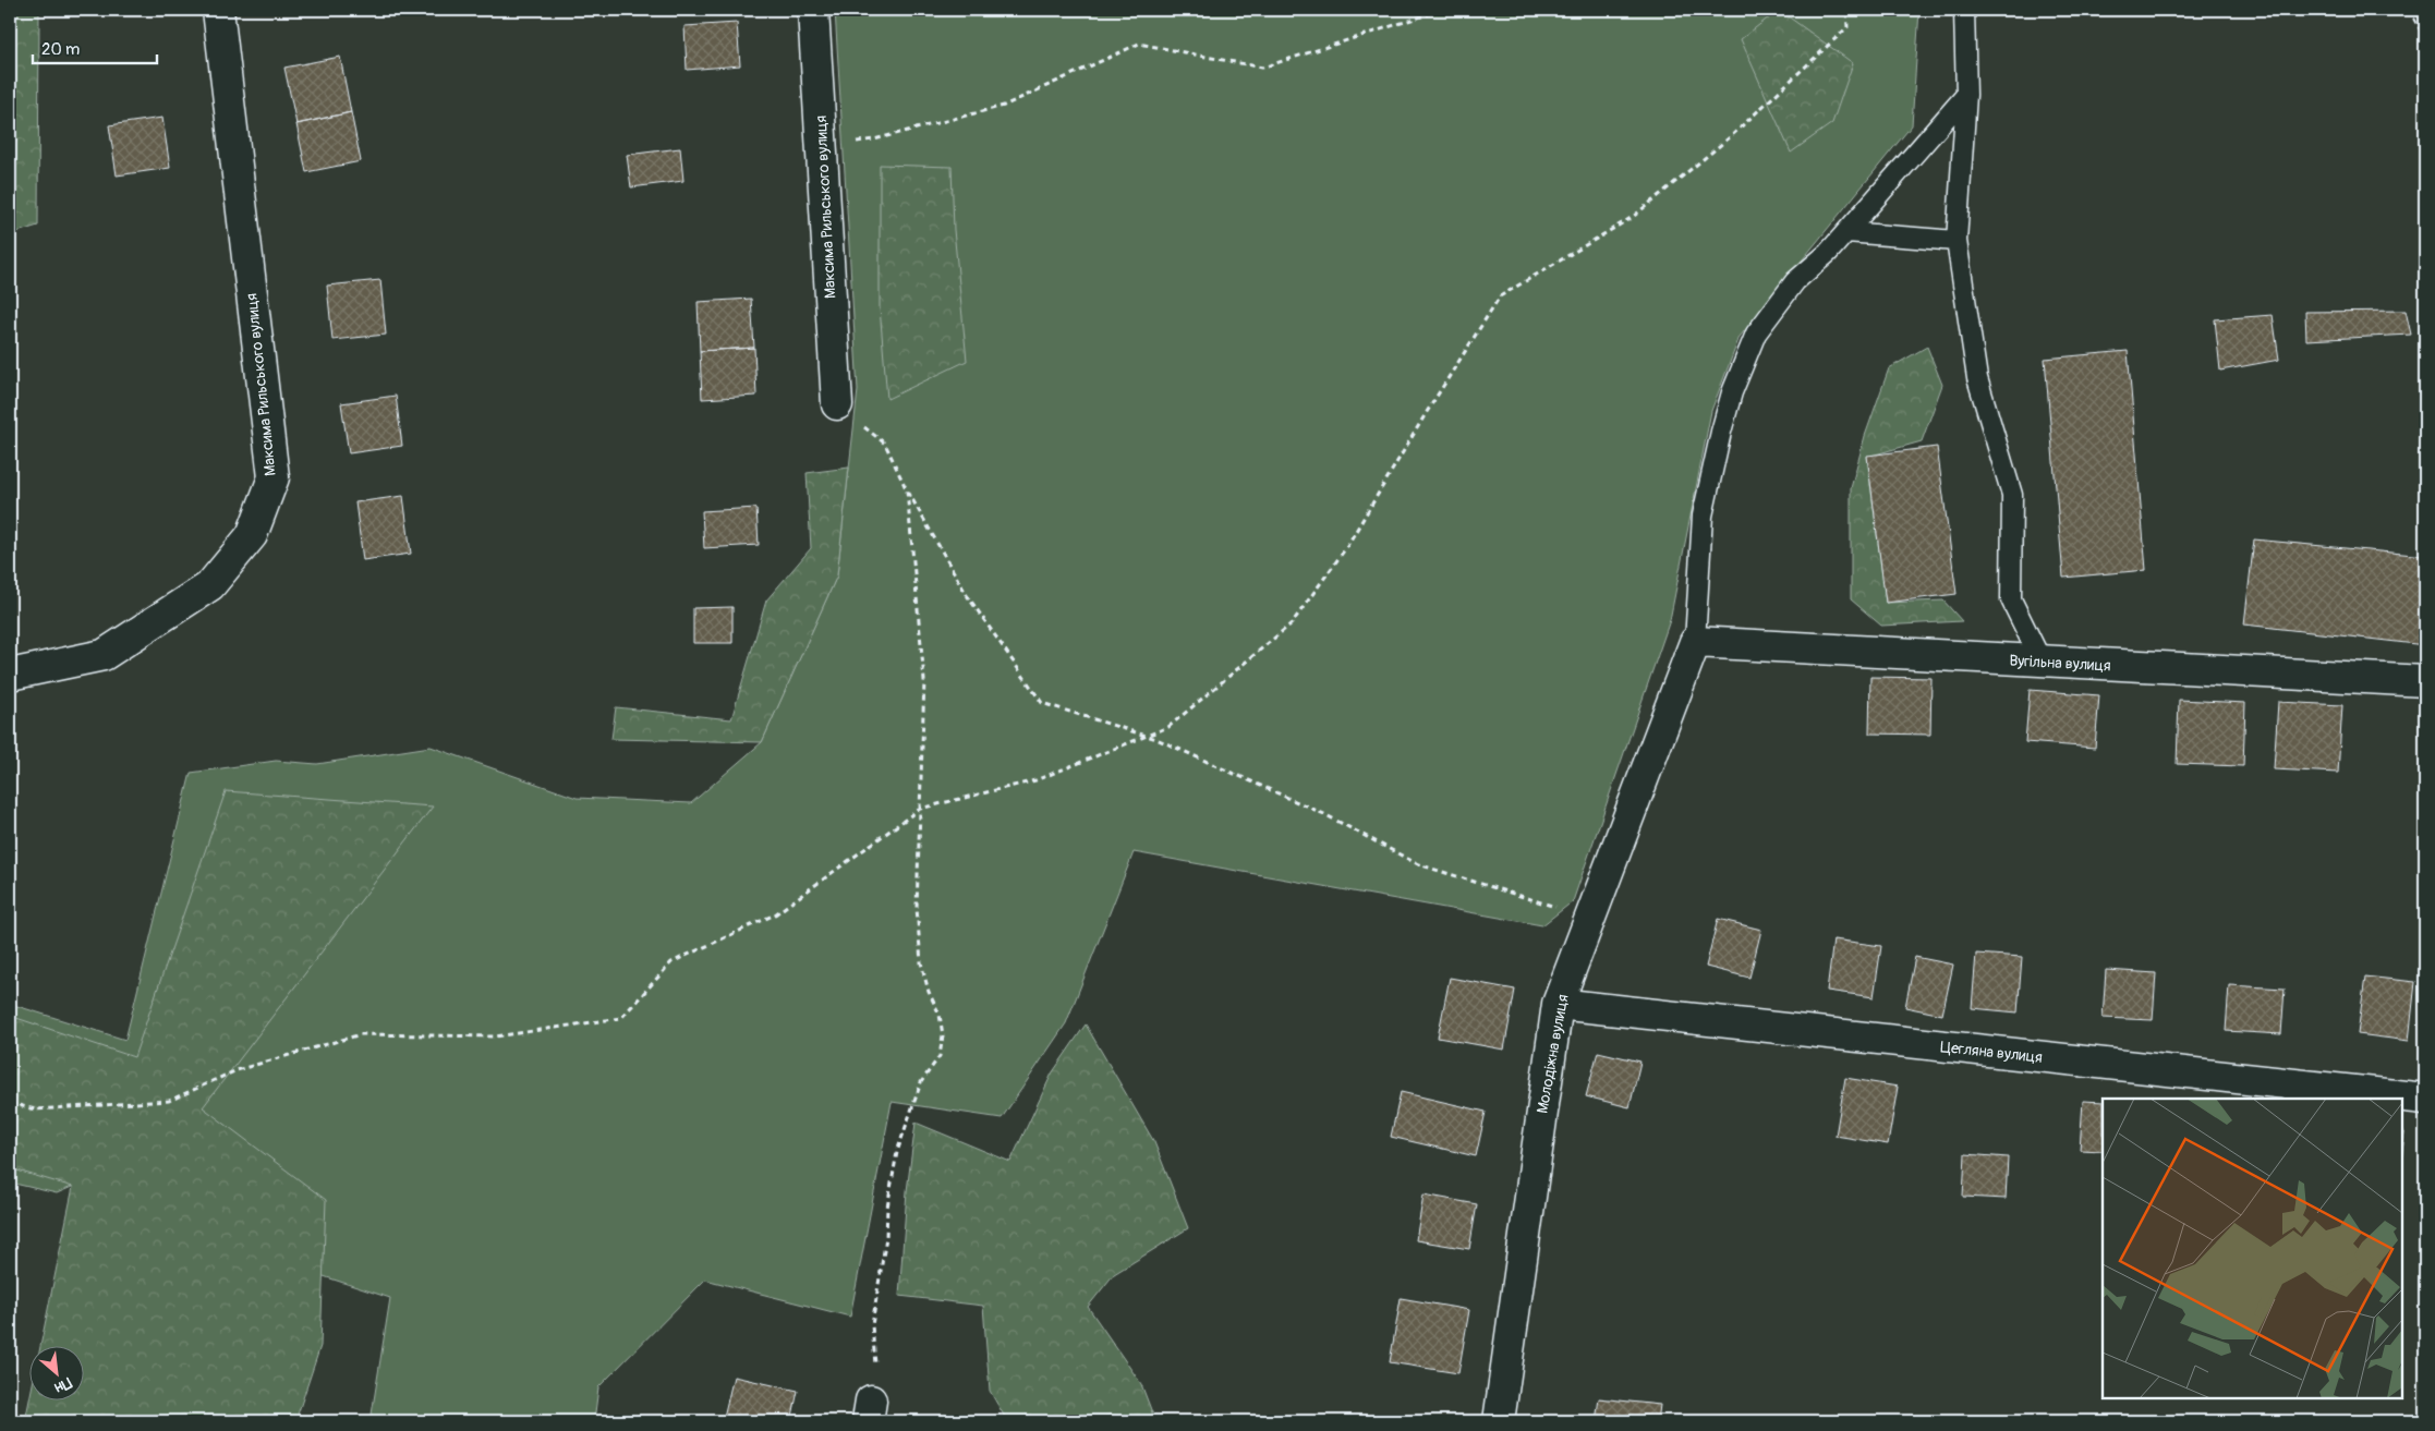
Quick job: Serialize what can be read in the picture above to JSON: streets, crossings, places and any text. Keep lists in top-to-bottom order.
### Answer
{
  "streets": {
    "street": [
      "Максима Рильського вулиця",
      "Вугільна вулиця",
      "Цегляна вулиця",
      "Молодіжна вулиця"
    ]
  },
  "crossings": [
    ["Вугільна вулиця", "Молодіжна вулиця"],
    ["Цегляна вулиця", "Молодіжна вулиця"]
  ],
  "scale_bar": "20 m",
  "north": "bottom right"
}
